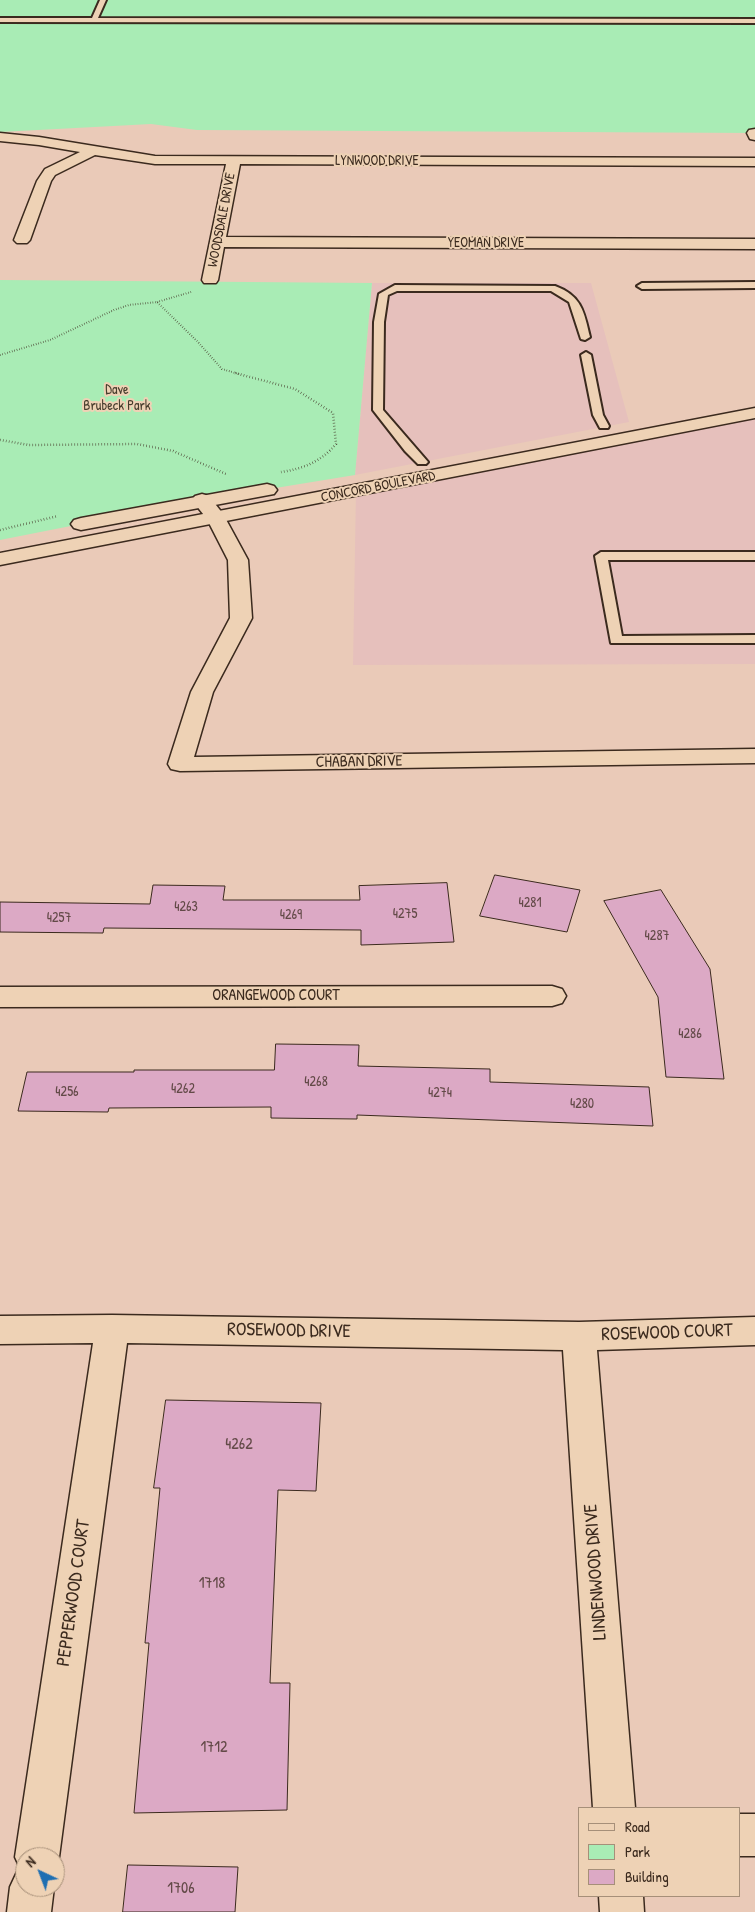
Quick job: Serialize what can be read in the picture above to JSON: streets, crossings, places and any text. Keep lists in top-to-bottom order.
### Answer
{
  "streets": {
    "street": [
      "LYNWOOD DRIVE",
      "WOODSDALE DRIVE",
      "YEOMAN DRIVE",
      "CONCORD BOULEVARD",
      "CHABAN DRIVE",
      "ORANGEWOOD COURT",
      "ROSEWOOD DRIVE",
      "ROSEWOOD COURT",
      "LINDENWOOD DRIVE",
      "PEPPERWOOD COURT"
    ]
  },
  "crossings": [
    ["LYNWOOD DRIVE", "WOODSDALE DRIVE"],
    ["WOODSDALE DRIVE", "YEOMAN DRIVE"],
    ["CONCORD BOULEVARD", "CHABAN DRIVE"],
    ["ROSEWOOD DRIVE", "ROSEWOOD COURT"],
    ["ROSEWOOD DRIVE", "LINDENWOOD DRIVE"],
    ["ROSEWOOD DRIVE", "PEPPERWOOD COURT"],
    ["ROSEWOOD COURT", "LINDENWOOD DRIVE"]
  ],
  "parks": ["Dave Brubeck Park"],
  "house_numbers": [
    "4281",
    "4263",
    "4275",
    "4269",
    "4257",
    "4287",
    "4286",
    "4268",
    "4262",
    "4256",
    "4274",
    "4280",
    "4262",
    "1718",
    "1712",
    "1706"
  ],
  "legend": ["Road", "Park", "Building"],
  "north": "top left"
}
